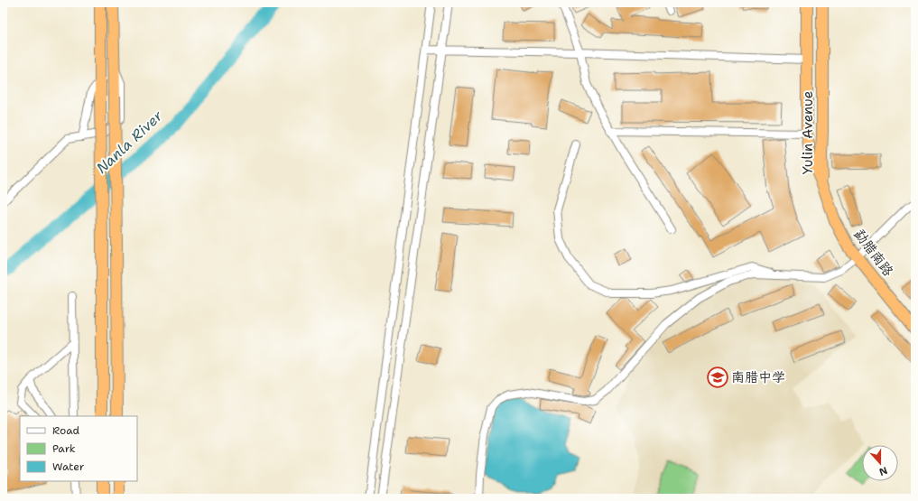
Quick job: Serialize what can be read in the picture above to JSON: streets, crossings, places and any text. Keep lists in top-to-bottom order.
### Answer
{
  "streets": {
    "highway": ["Yulin Avenue", "勐腊南路"]
  },
  "crossings": [
    ["Yulin Avenue", "勐腊南路"]
  ],
  "water": ["Nanla River"],
  "places": {
    "school or university": ["南腊中学"]
  },
  "legend": ["Road", "Park", "Water"],
  "north": "bottom"
}
